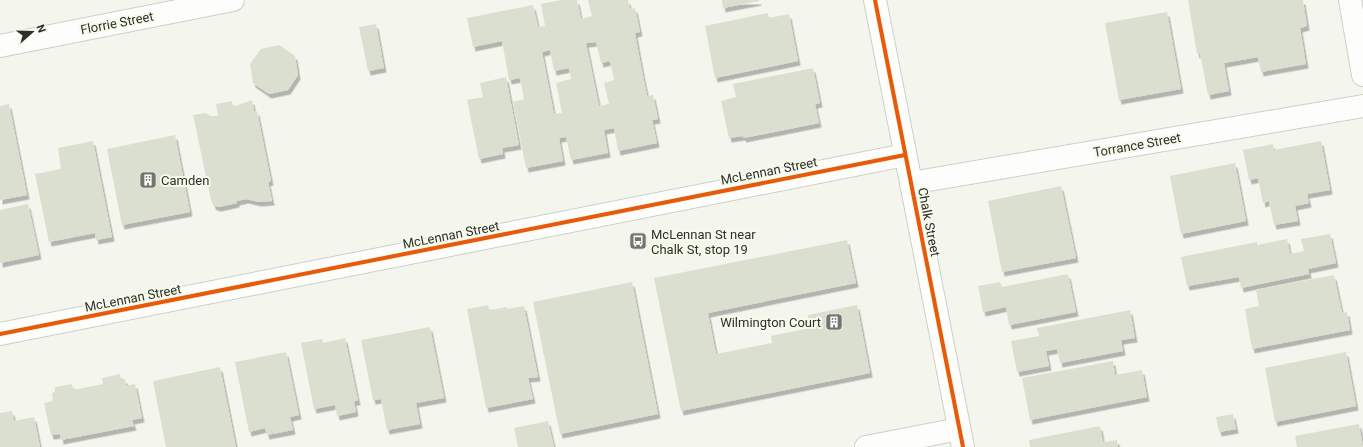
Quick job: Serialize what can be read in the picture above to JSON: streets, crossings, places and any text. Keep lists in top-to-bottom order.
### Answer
{
  "streets": {
    "street": [
      "Florrie Street",
      "Torrance Street",
      "McLennan Street",
      "Chalk Street"
    ]
  },
  "crossings": [
    ["Torrance Street", "Chalk Street"],
    ["McLennan Street", "Chalk Street"]
  ],
  "places": {
    "building": ["Camden", "Wilmington Court"],
    "bus stop": ["McLennan St near Chalk St, stop 19"]
  },
  "north": "right"
}
